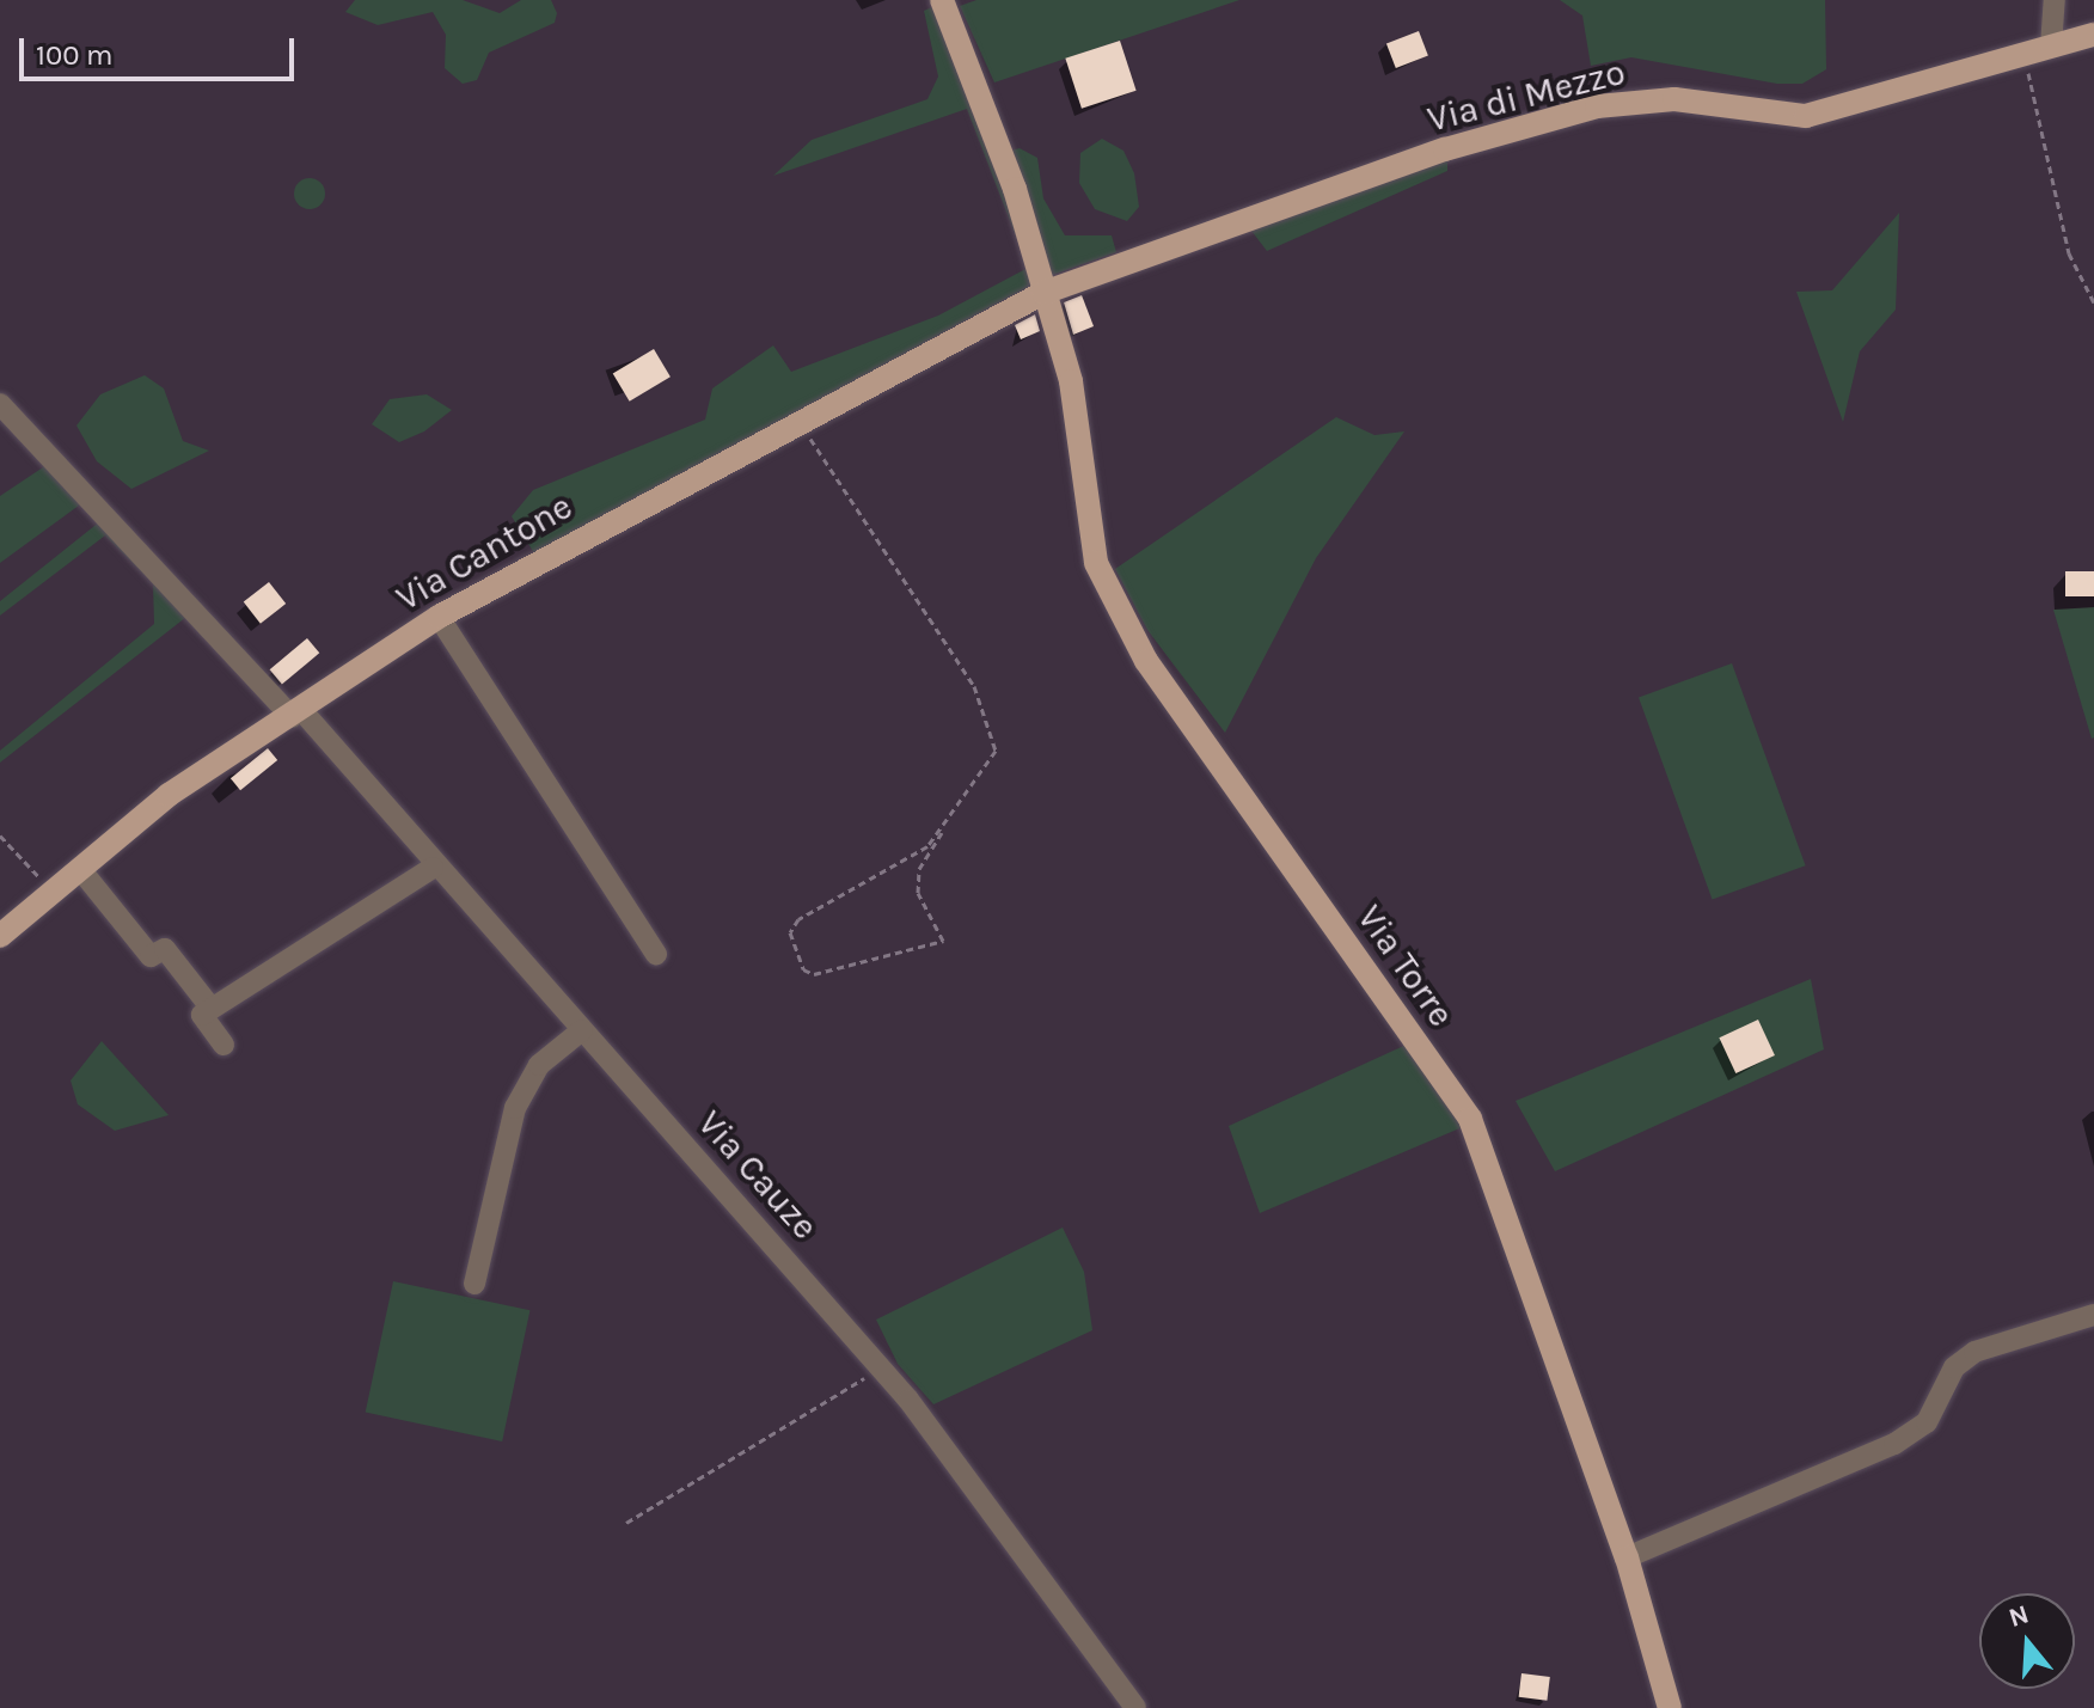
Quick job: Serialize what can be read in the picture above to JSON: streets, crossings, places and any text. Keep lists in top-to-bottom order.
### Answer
{
  "streets": {
    "main road": ["Via di Mezzo", "Via Cantone", "Via Torre"],
    "street": ["Via Cauze"]
  },
  "crossings": [
    ["Via di Mezzo", "Via Cantone"],
    ["Via di Mezzo", "Via Torre"],
    ["Via Cantone", "Via Torre"],
    ["Via Cantone", "Via Cauze"]
  ],
  "scale_bar": "100 m",
  "north": "top"
}
